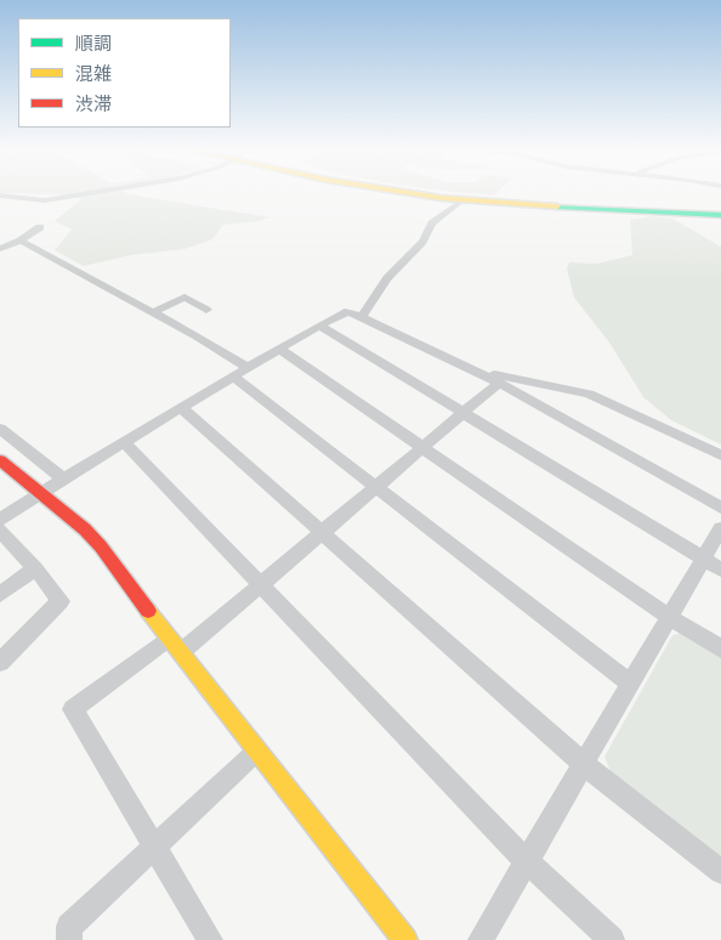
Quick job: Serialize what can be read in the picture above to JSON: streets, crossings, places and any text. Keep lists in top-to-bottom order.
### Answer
{
  "legend": ["順調", "混雑", "渋滞"]
}
